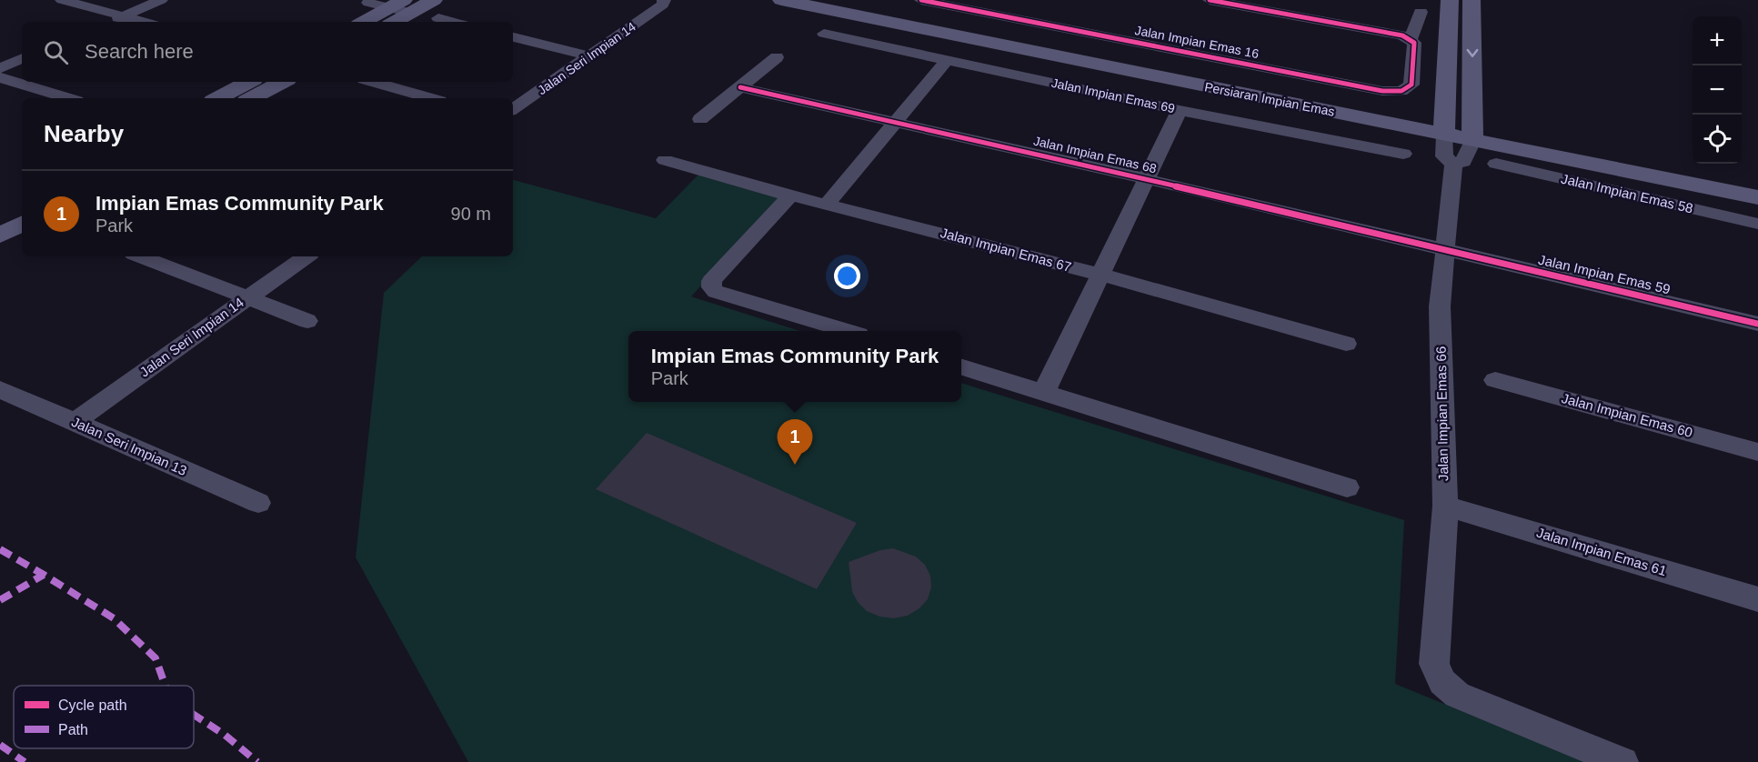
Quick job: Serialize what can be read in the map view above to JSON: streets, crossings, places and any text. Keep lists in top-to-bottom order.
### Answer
{
  "streets": {
    "main road": ["Persiaran Impian Emas"],
    "street": [
      "Jalan Impian Emas 16",
      "Jalan Seri Impian 14",
      "Jalan Impian Emas 69",
      "Jalan Impian Emas 68",
      "Jalan Impian Emas 58",
      "Jalan Impian Emas 67",
      "Jalan Impian Emas 59",
      "Jalan Impian Emas 66",
      "Jalan Impian Emas 60",
      "Jalan Seri Impian 13",
      "Jalan Impian Emas 61"
    ]
  },
  "crossings": [
    ["Jalan Seri Impian 14", "Jalan Seri Impian 13"],
    ["Jalan Impian Emas 68", "Jalan Impian Emas 59"],
    ["Jalan Impian Emas 68", "Jalan Impian Emas 66"],
    ["Jalan Impian Emas 59", "Jalan Impian Emas 66"],
    ["Jalan Impian Emas 66", "Jalan Impian Emas 61"]
  ],
  "legend": ["Cycle path", "Path"],
  "page": {
    "map_buttons": ["+", "−"],
    "search": "Search here",
    "heading": "Nearby",
    "list": [
      {
        "mark": "1",
        "name": "Impian Emas Community Park",
        "note": "Park",
        "value": "90 m"
      }
    ],
    "popup": ["Impian Emas Community Park", "Park"],
    "pins": "1"
  }
}
